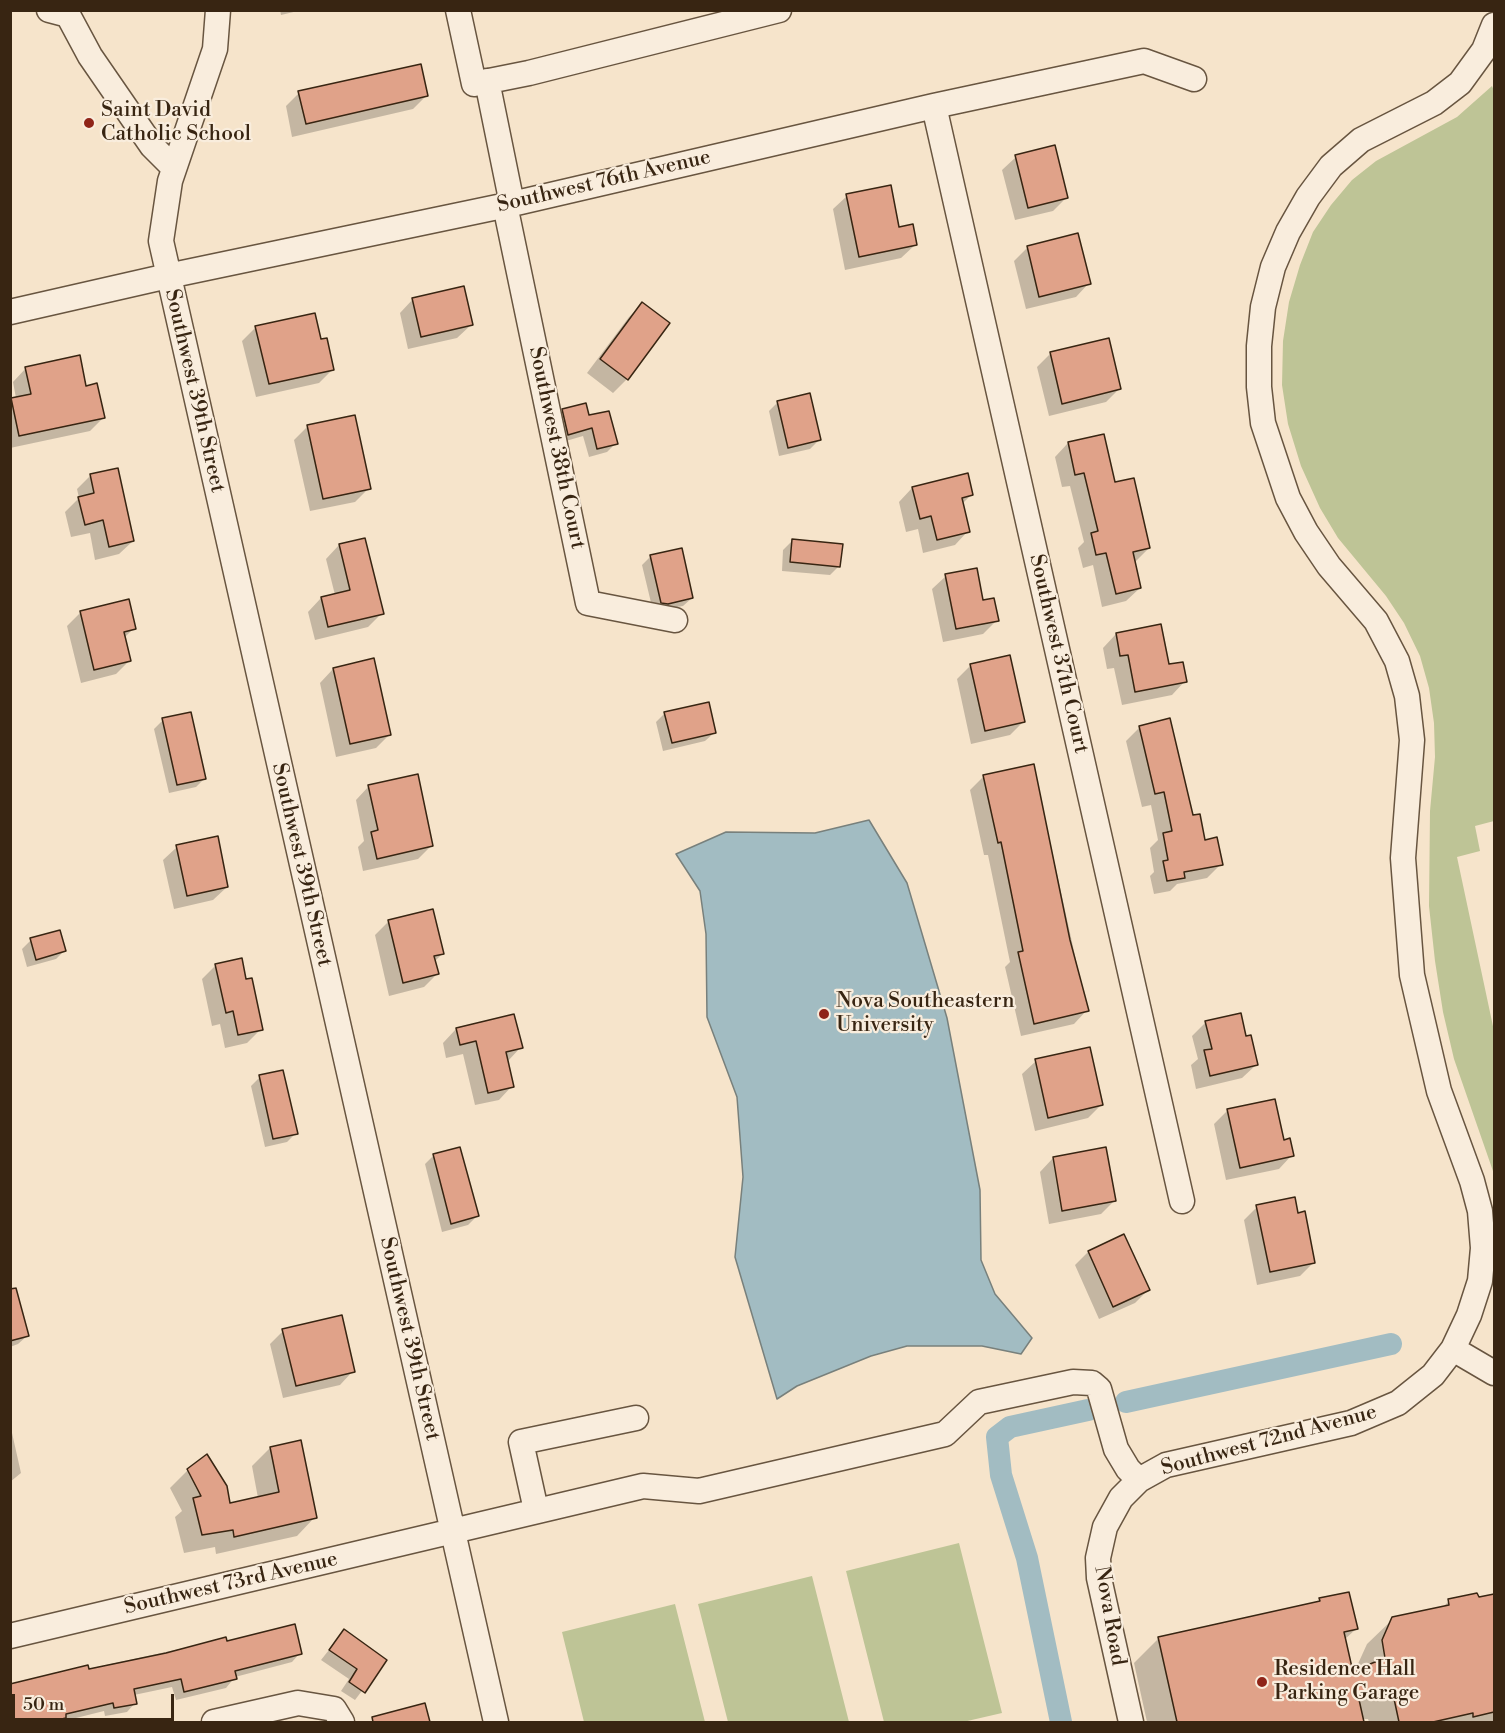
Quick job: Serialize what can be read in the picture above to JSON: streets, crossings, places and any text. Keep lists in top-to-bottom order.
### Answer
{
  "streets": {
    "street": [
      "Southwest 76th Avenue",
      "Southwest 39th Street",
      "Southwest 38th Court",
      "Southwest 37th Court",
      "Southwest 72nd Avenue",
      "Southwest 73rd Avenue",
      "Nova Road"
    ]
  },
  "crossings": [
    ["Southwest 76th Avenue", "Southwest 39th Street"],
    ["Southwest 76th Avenue", "Southwest 38th Court"],
    ["Southwest 76th Avenue", "Southwest 37th Court"],
    ["Southwest 39th Street", "Southwest 73rd Avenue"],
    ["Southwest 72nd Avenue", "Southwest 73rd Avenue"],
    ["Southwest 72nd Avenue", "Nova Road"]
  ],
  "places": ["Saint David Catholic School", "Nova Southeastern University", "Residence Hall Parking Garage"],
  "scale_bar": "50 m"
}
